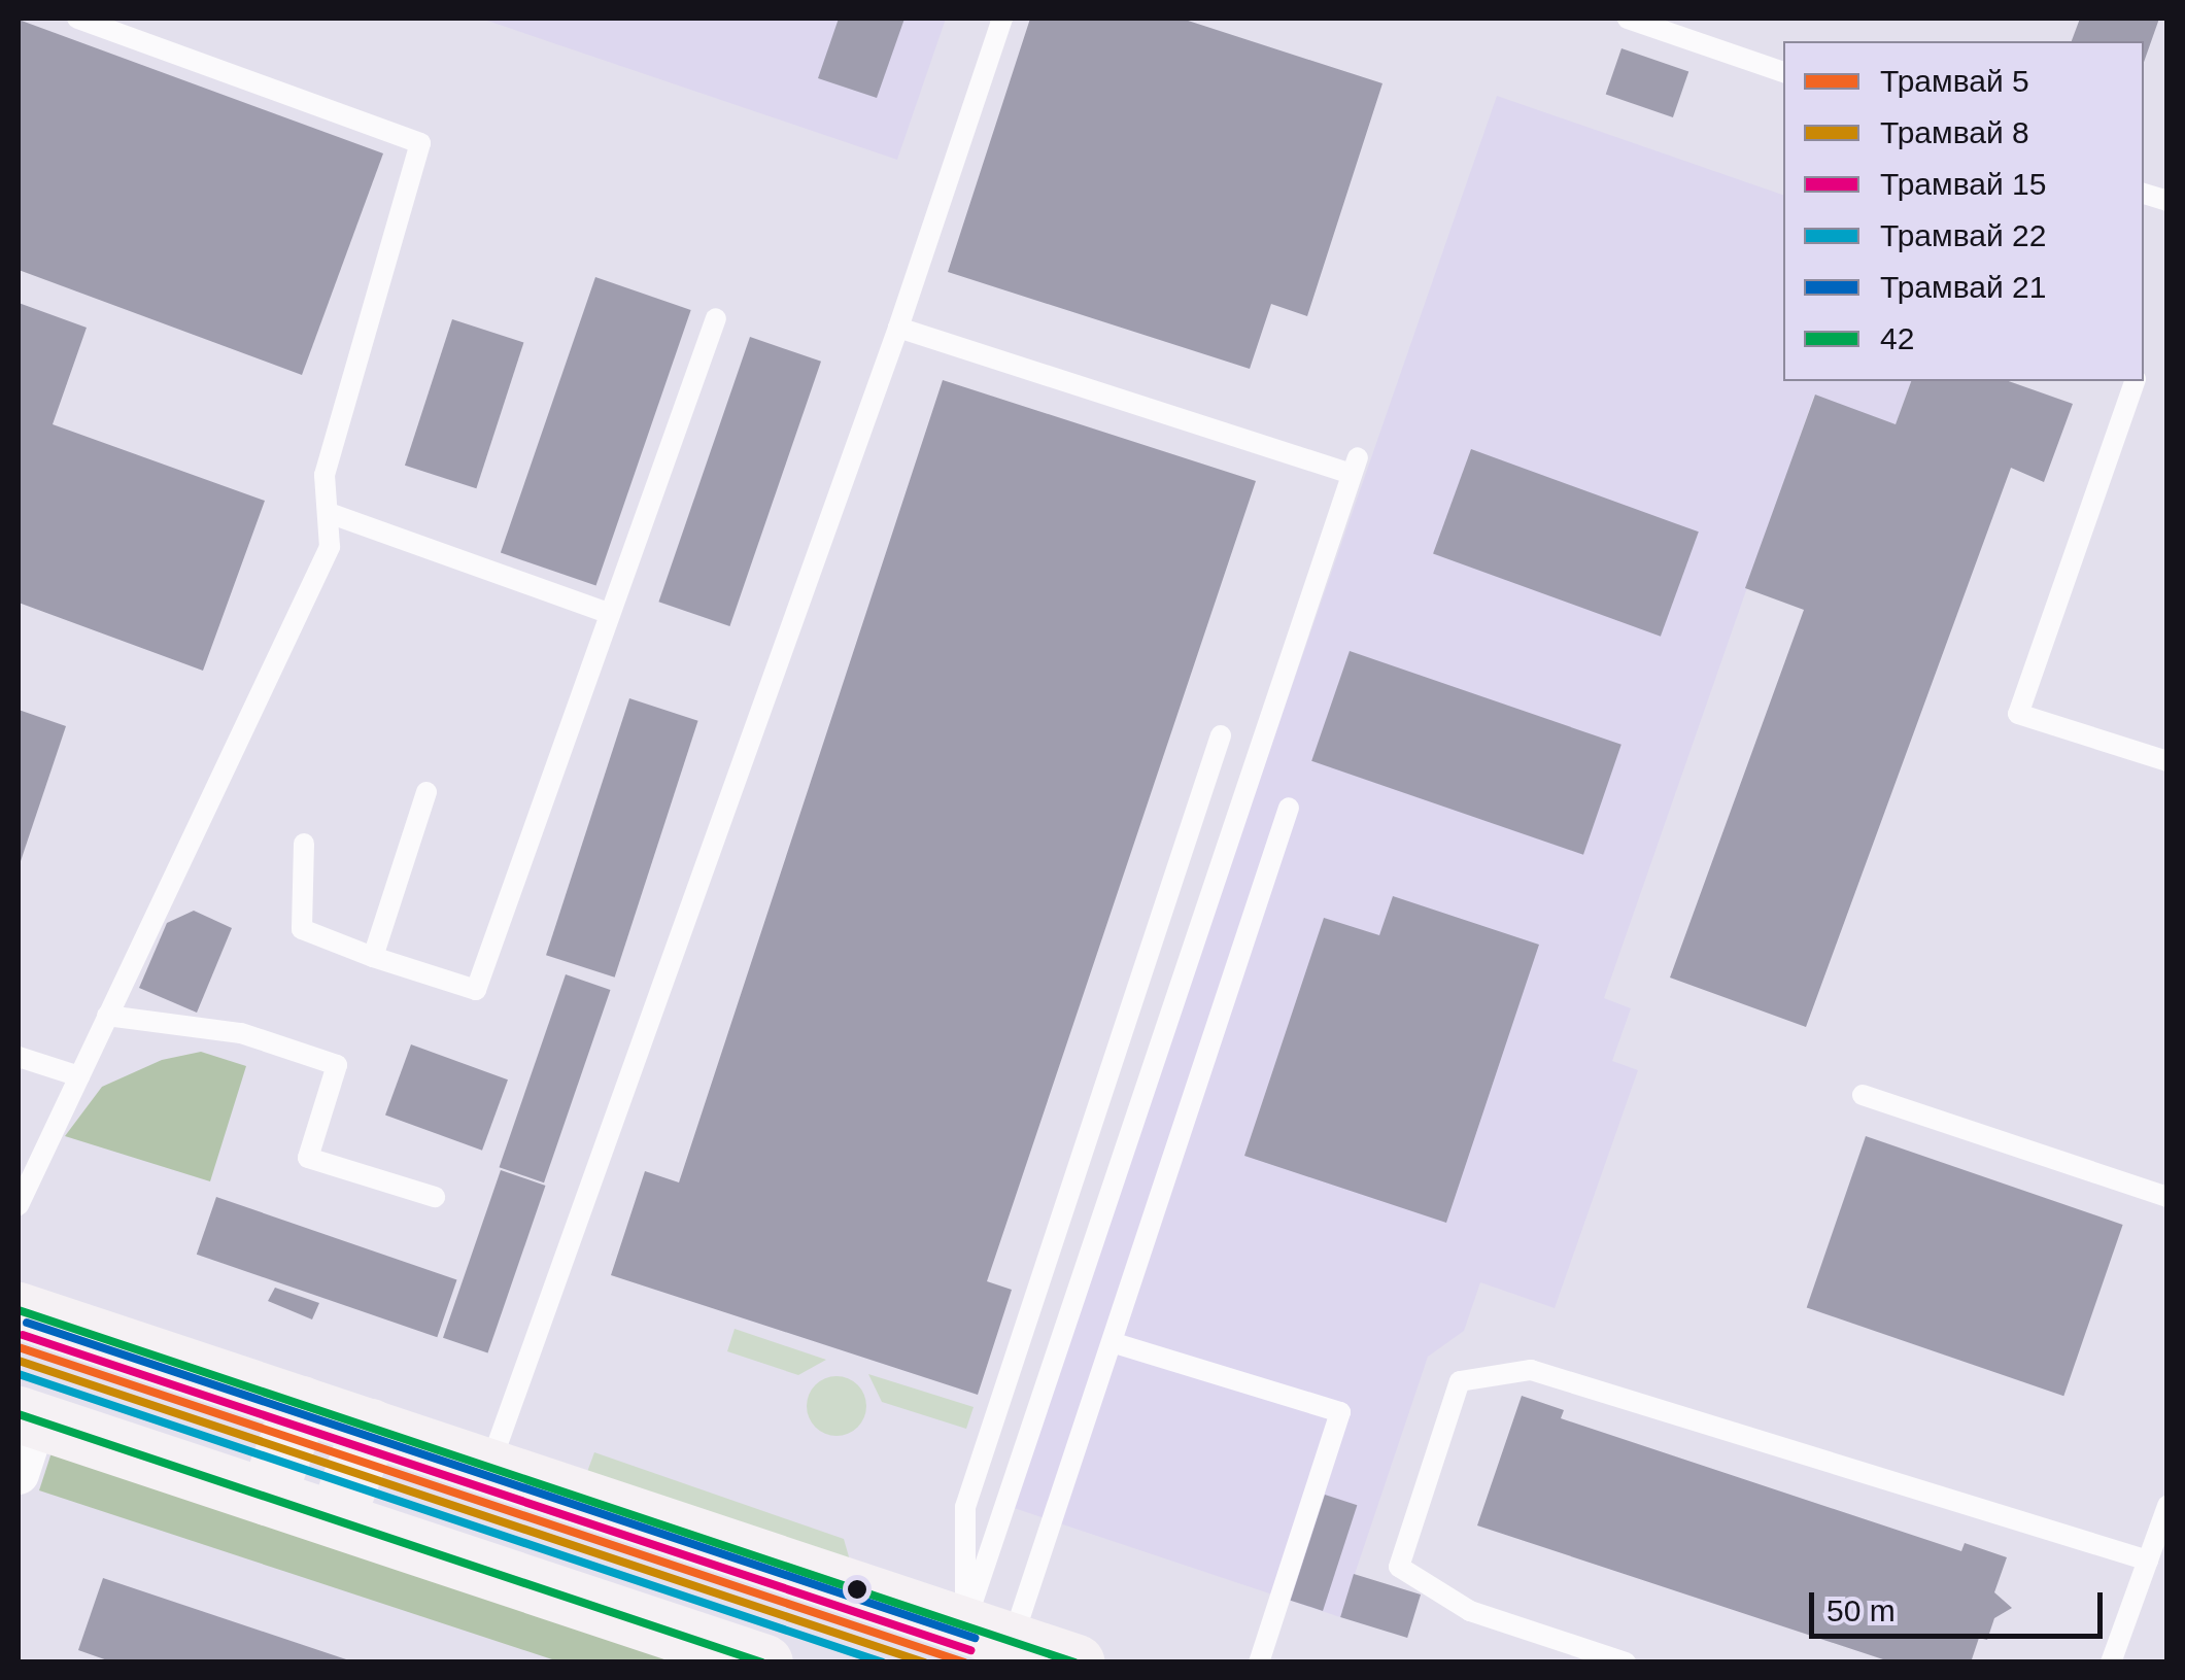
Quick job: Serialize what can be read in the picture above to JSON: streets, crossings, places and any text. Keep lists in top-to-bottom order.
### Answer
{
  "lines": [
    "transit line 42",
    "tram line 21",
    "tram line 15",
    "tram line 5",
    "tram line 8",
    "tram line 22"
  ],
  "legend": [
    "Трамвай 5",
    "Трамвай 8",
    "Трамвай 15",
    "Трамвай 22",
    "Трамвай 21",
    "42"
  ],
  "scale_bar": "50 m"
}
